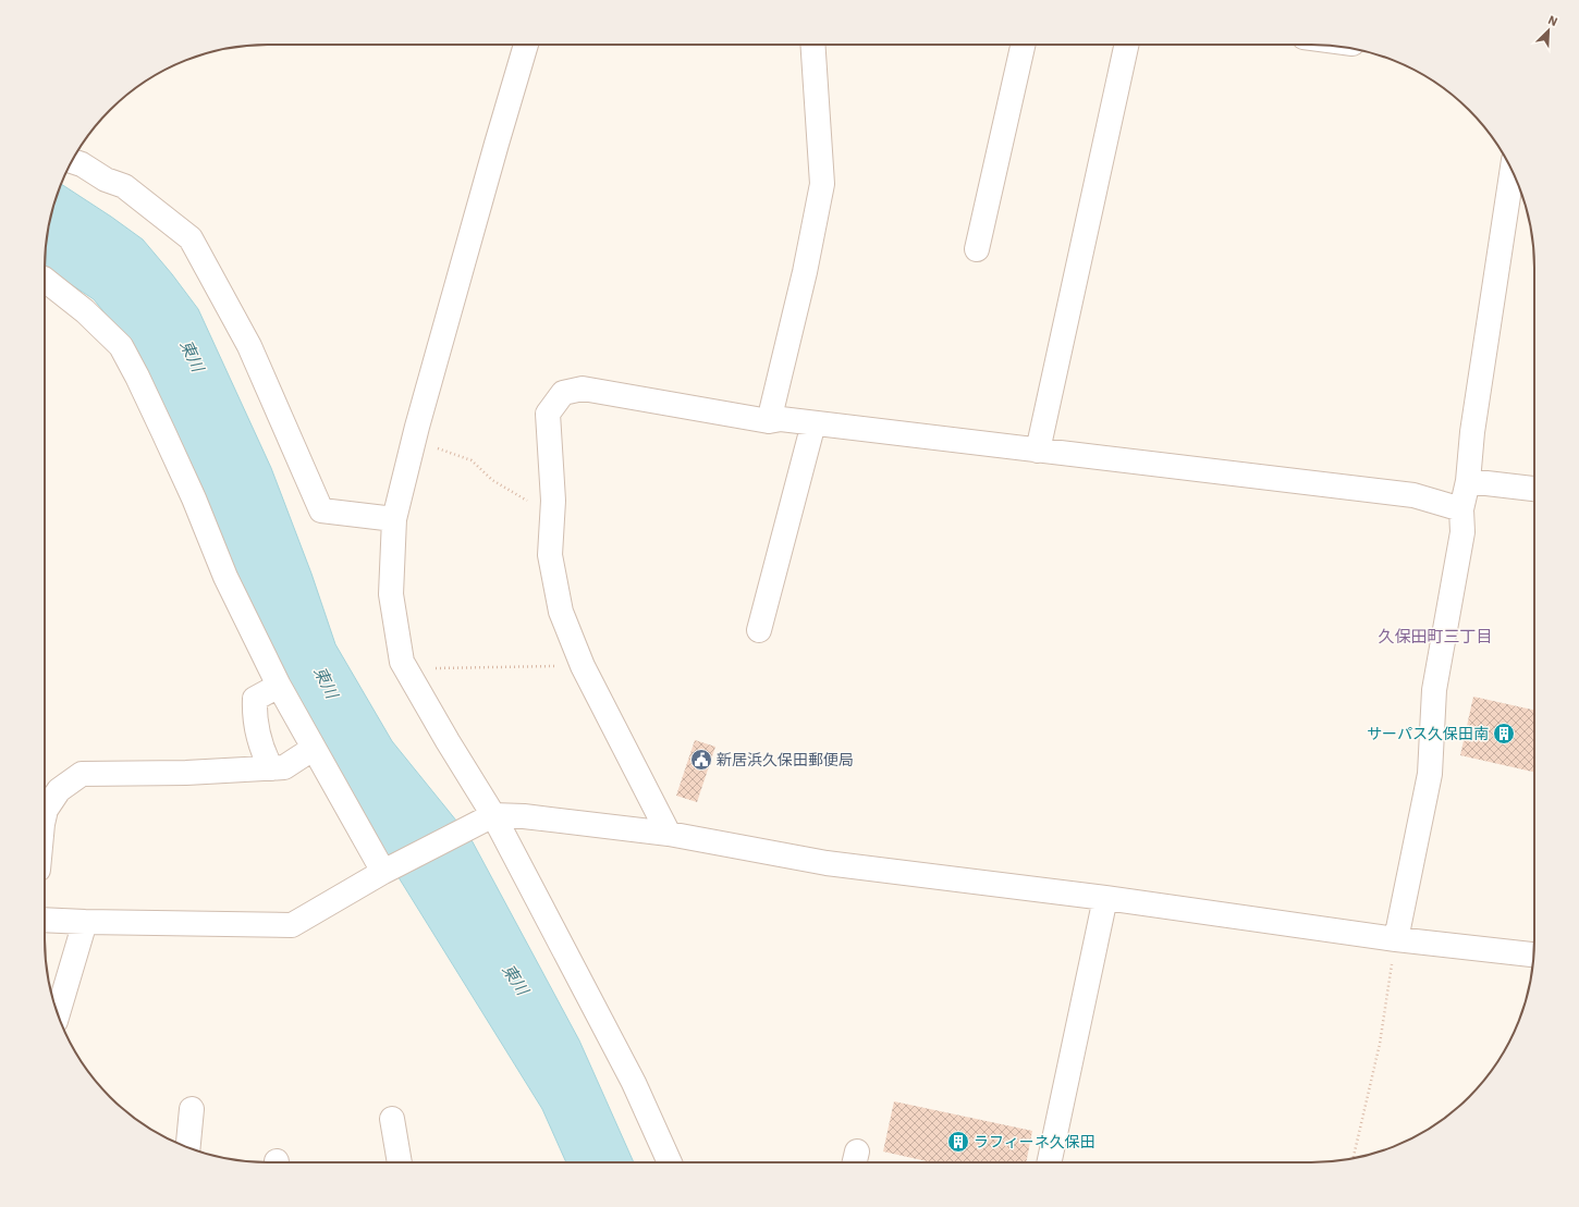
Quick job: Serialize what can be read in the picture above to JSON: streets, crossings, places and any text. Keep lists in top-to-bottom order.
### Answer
{
  "districts": ["久保田町三丁目"],
  "water": ["東川"],
  "places": {
    "building": ["サーパス久保田南", "ラフィーネ久保田"],
    "public building": ["新居浜久保田郵便局"]
  },
  "north": "top right"
}
